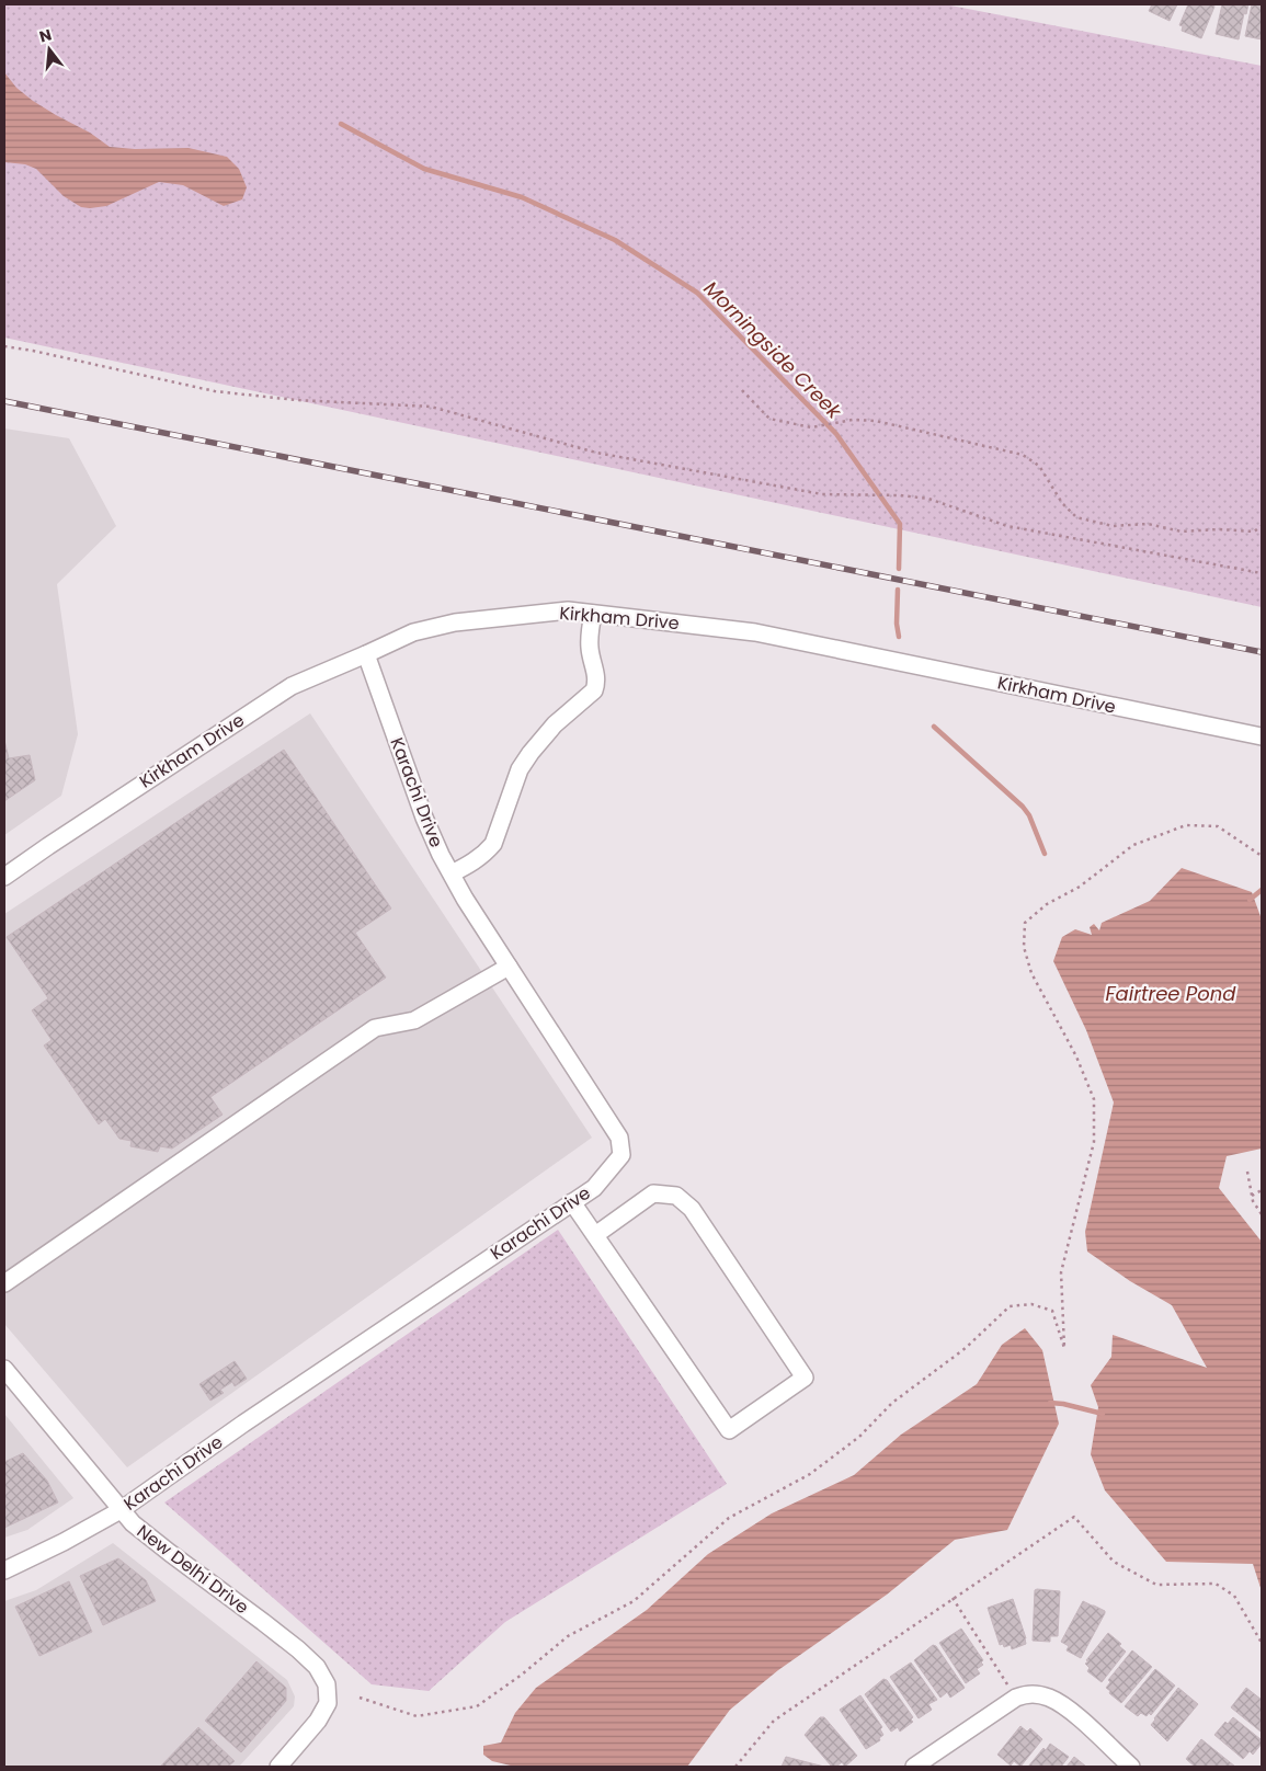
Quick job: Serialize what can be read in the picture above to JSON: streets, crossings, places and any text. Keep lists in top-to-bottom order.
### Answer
{
  "streets": {
    "street": ["Kirkham Drive", "Karachi Drive", "New Delhi Drive"]
  },
  "crossings": [
    ["Kirkham Drive", "Karachi Drive"],
    ["Karachi Drive", "New Delhi Drive"]
  ],
  "water": ["Morningside Creek", "Fairtree Pond"],
  "north": "top"
}
